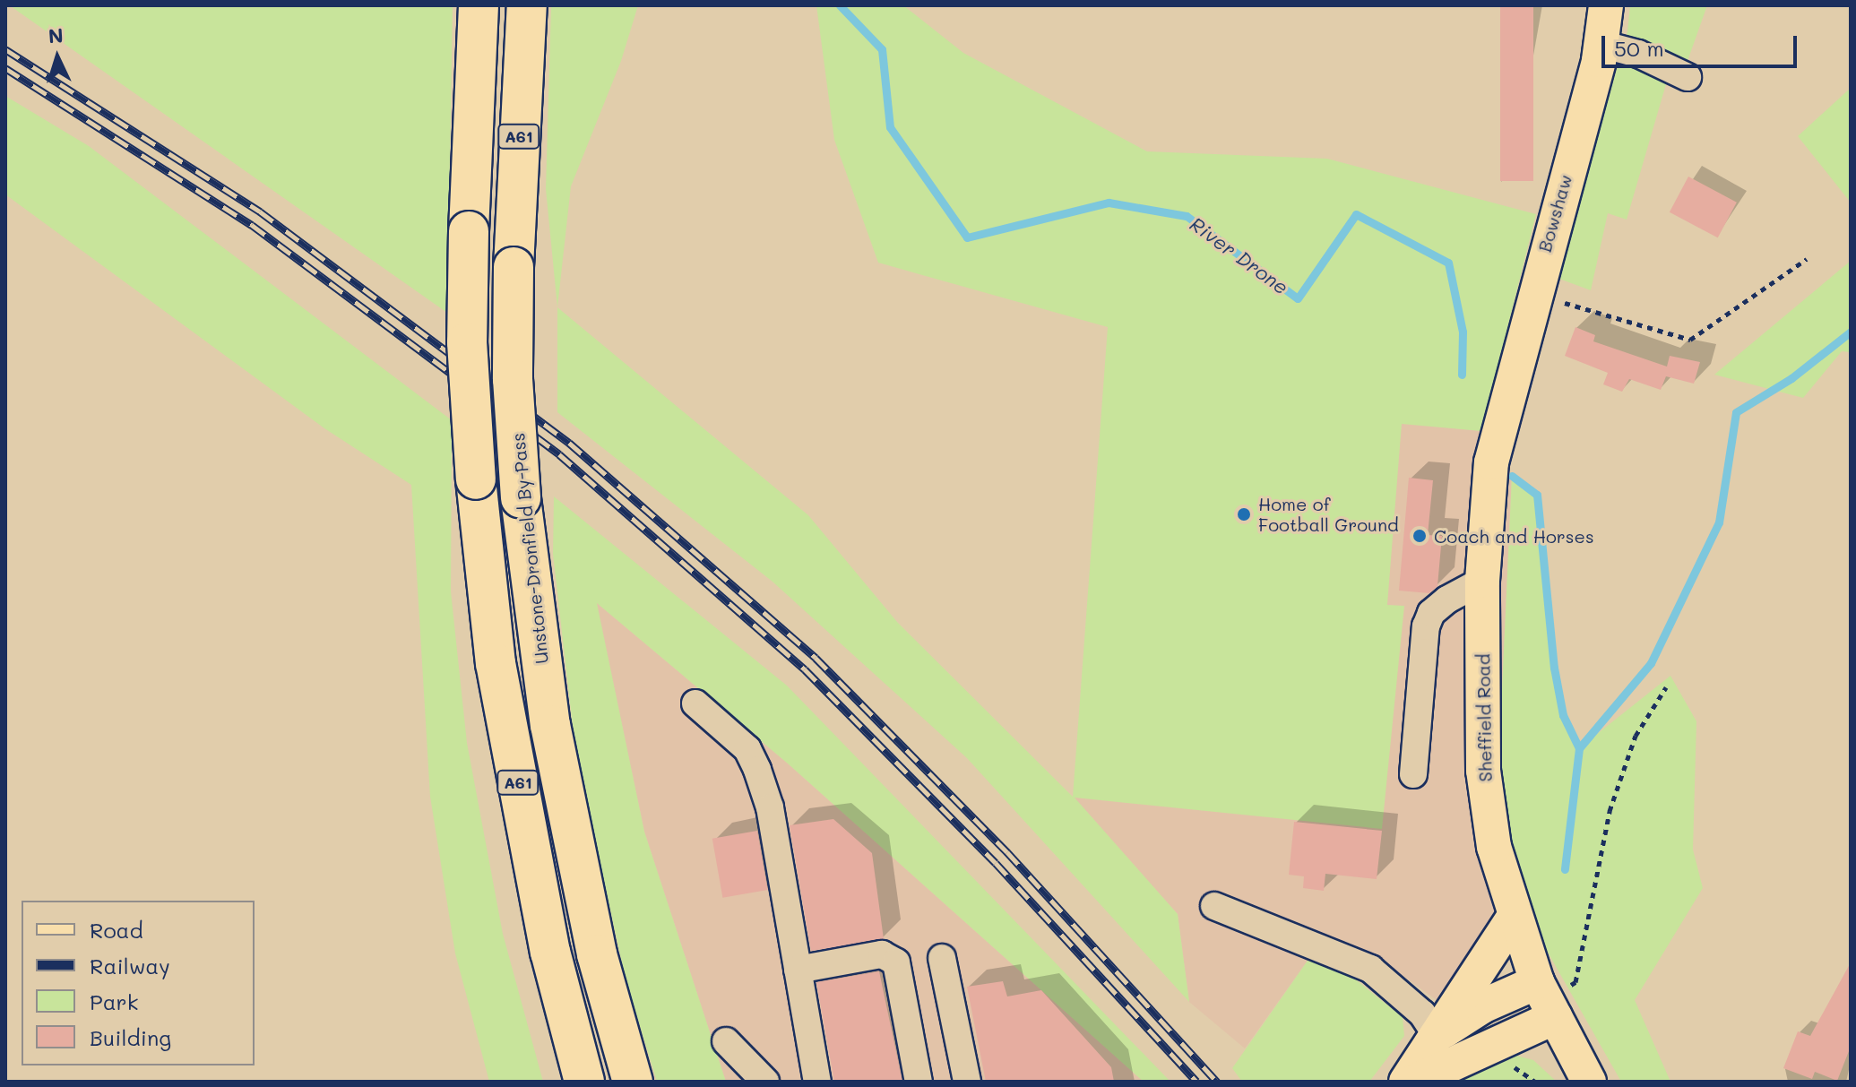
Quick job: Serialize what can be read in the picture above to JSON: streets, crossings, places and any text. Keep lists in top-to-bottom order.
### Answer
{
  "streets": {
    "highway": ["A61", "Unstone-Dronfield By-Pass"],
    "main road": ["Bowshaw", "Sheffield Road"]
  },
  "crossings": [
    ["Bowshaw", "Sheffield Road"]
  ],
  "water": ["River Drone"],
  "places": ["Home of Football Ground", "Coach and Horses"],
  "legend": [
    "Road",
    "Railway",
    "Park",
    "Building"
  ],
  "scale_bar": "50 m",
  "north": "top"
}
